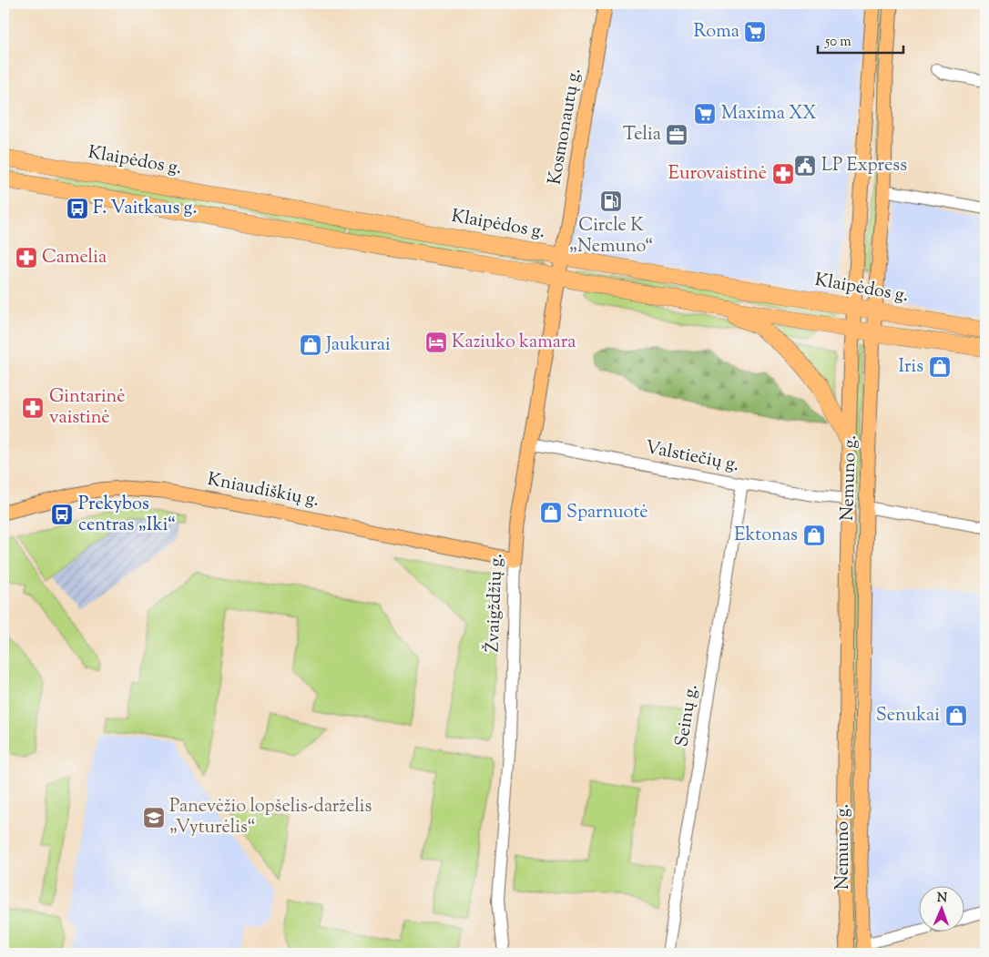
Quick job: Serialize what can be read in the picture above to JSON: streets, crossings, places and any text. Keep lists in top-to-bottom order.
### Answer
{
  "streets": {
    "highway": ["Klaipėdos g."],
    "main road": [
      "Kosmonautų g.",
      "Nemuno g.",
      "Kniaudiškių g.",
      "Žvaigždžių g."
    ],
    "street": ["Valstiečių g.", "Seinų g."]
  },
  "crossings": [
    ["Kosmonautų g.", "Klaipėdos g."],
    ["Kosmonautų g.", "Žvaigždžių g."],
    ["Klaipėdos g.", "Nemuno g."],
    ["Klaipėdos g.", "Žvaigždžių g."],
    ["Valstiečių g.", "Nemuno g."],
    ["Valstiečių g.", "Žvaigždžių g."],
    ["Valstiečių g.", "Seinų g."],
    ["Kniaudiškių g.", "Žvaigždžių g."]
  ],
  "places": {
    "supermarket": ["Roma", "Maxima XX"],
    "office": ["Telia"],
    "public building": ["LP Express"],
    "pharmacy": ["Eurovaistinė", "Camelia", "Gintarinė vaistinė"],
    "fuel station": ["Circle K „Nemuno“"],
    "bus stop": ["F. Vaitkaus g.", "Prekybos centras „Iki“"],
    "hotel": ["Kaziuko kamara"],
    "shop": [
      "Jaukurai",
      "Iris",
      "Sparnuotė",
      "Ektonas",
      "Senukai"
    ],
    "school or university": ["Panevėžio lopšelis-darželis „Vyturėlis“"]
  },
  "scale_bar": "50 m",
  "north": "top"
}
